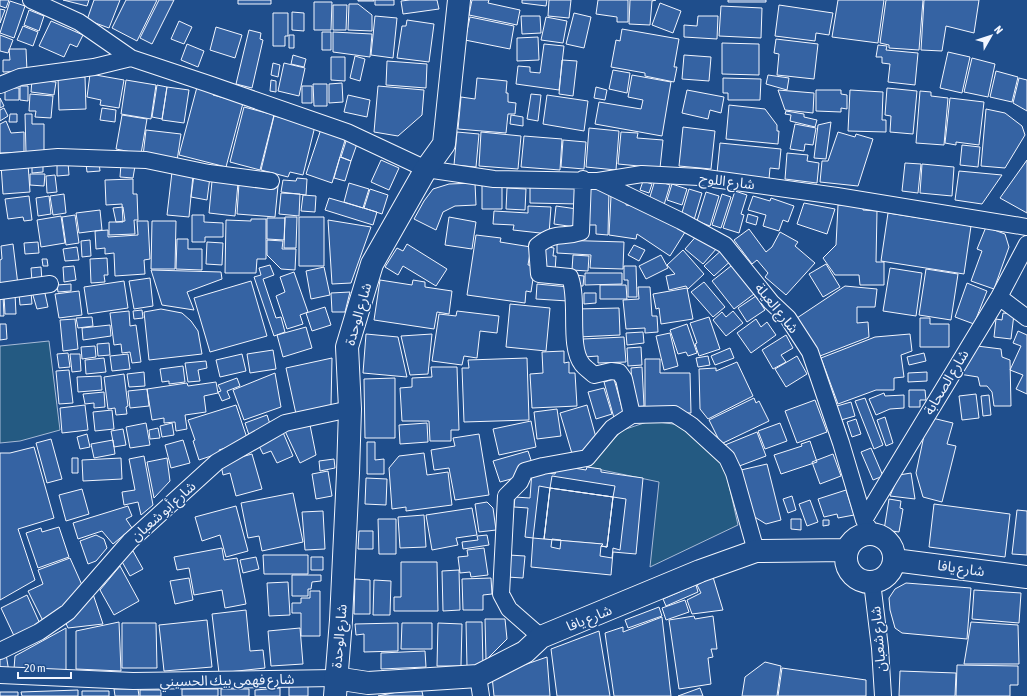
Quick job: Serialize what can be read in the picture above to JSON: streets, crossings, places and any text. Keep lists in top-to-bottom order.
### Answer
{
  "streets": {
    "street": [
      "شارع اللوح",
      "شارع العيلة",
      "شارع الوحدة",
      "شارع الصحابة",
      "شارع أبو شعبان",
      "شارع يافا",
      "شارع شعبان",
      "شارع فهمى بيك الحسيني"
    ]
  },
  "crossings": [
    ["شارع اللوح", "شارع العيلة"],
    ["شارع اللوح", "شارع الوحدة"],
    ["شارع العيلة", "شارع الصحابة"],
    ["شارع العيلة", "شارع يافا"],
    ["شارع العيلة", "شارع شعبان"],
    ["شارع الوحدة", "شارع أبو شعبان"],
    ["شارع الوحدة", "شارع يافا"],
    ["شارع الوحدة", "شارع فهمى بيك الحسيني"],
    ["شارع الصحابة", "شارع يافا"],
    ["شارع الصحابة", "شارع شعبان"],
    ["شارع يافا", "شارع شعبان"],
    ["شارع يافا", "شارع فهمى بيك الحسيني"]
  ],
  "scale_bar": "20 m",
  "north": "top right"
}
